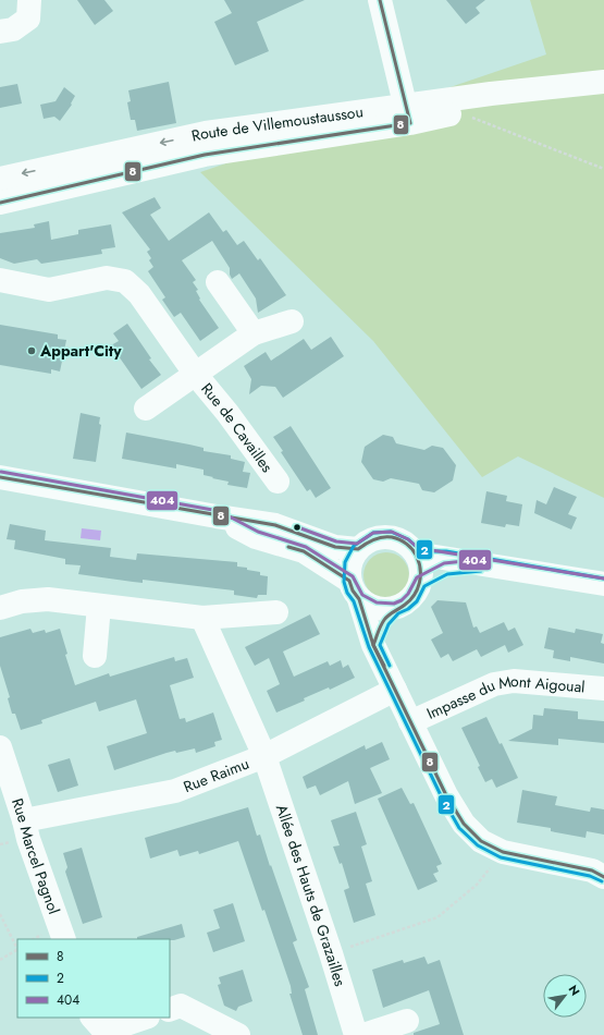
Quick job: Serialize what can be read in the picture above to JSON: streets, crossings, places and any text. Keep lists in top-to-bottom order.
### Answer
{
  "streets": {
    "street": [
      "Route de Villemoustaussou",
      "Rue de Cavailles",
      "Impasse du Mont Aigoual",
      "Rue Raimu",
      "Rue Marcel Pagnol",
      "Allée des Hauts de Grazailles"
    ]
  },
  "crossings": [
    ["Rue Raimu", "Rue Marcel Pagnol"],
    ["Rue Raimu", "Allée des Hauts de Grazailles"]
  ],
  "places": ["Appart'City"],
  "lines": ["transit line 8", "transit line 404", "transit line 2"],
  "legend": ["8", "2", "404"],
  "north": "top right"
}
